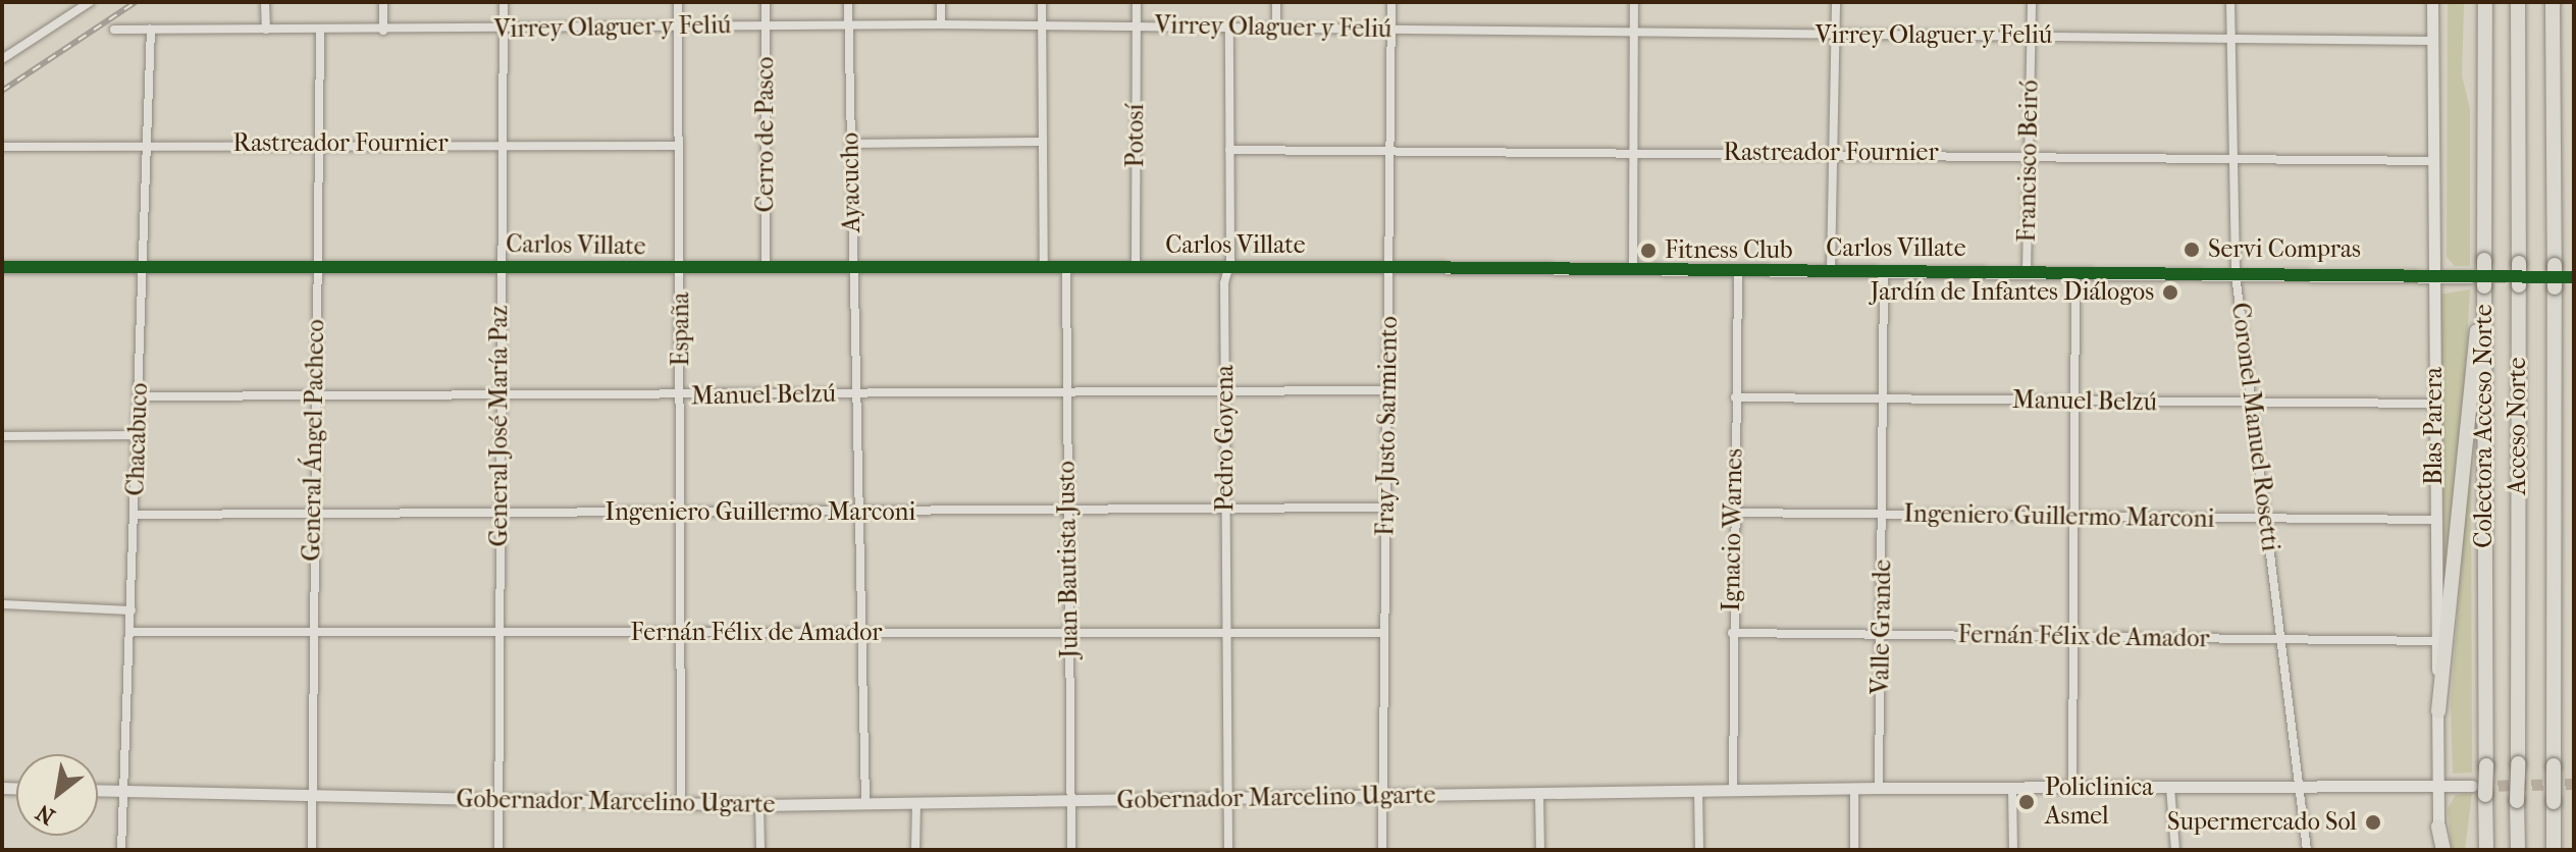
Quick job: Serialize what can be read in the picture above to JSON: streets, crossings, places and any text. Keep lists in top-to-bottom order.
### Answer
{
  "streets": {
    "highway": ["Colectora Acceso Norte", "Acceso Norte"],
    "street": [
      "Virrey Olaguer y Feliú",
      "Cerro de Pasco",
      "Potosí",
      "Rastreador Fournier",
      "Francisco Beiró",
      "Ayacucho",
      "Carlos Villate",
      "España",
      "Manuel Belzú",
      "General José María Paz",
      "Fray Justo Sarmiento",
      "Blas Parera",
      "Coronel Manuel Rosetti",
      "Pedro Goyena",
      "Chacabuco",
      "General Ángel Pacheco",
      "Ingeniero Guillermo Marconi",
      "Ignacio Warnes",
      "Juan Bautista Justo",
      "Valle Grande",
      "Fernán Félix de Amador",
      "Gobernador Marcelino Ugarte"
    ]
  },
  "crossings": [
    ["Virrey Olaguer y Feliú", "Cerro de Pasco"],
    ["Virrey Olaguer y Feliú", "Potosí"],
    ["Virrey Olaguer y Feliú", "Francisco Beiró"],
    ["Virrey Olaguer y Feliú", "Ayacucho"],
    ["Virrey Olaguer y Feliú", "España"],
    ["Virrey Olaguer y Feliú", "General José María Paz"],
    ["Virrey Olaguer y Feliú", "Fray Justo Sarmiento"],
    ["Virrey Olaguer y Feliú", "Blas Parera"],
    ["Virrey Olaguer y Feliú", "Coronel Manuel Rosetti"],
    ["Virrey Olaguer y Feliú", "Pedro Goyena"],
    ["Virrey Olaguer y Feliú", "Chacabuco"],
    ["Virrey Olaguer y Feliú", "General Ángel Pacheco"],
    ["Cerro de Pasco", "Carlos Villate"],
    ["Potosí", "Carlos Villate"],
    ["Rastreador Fournier", "Francisco Beiró"],
    ["Rastreador Fournier", "España"],
    ["Rastreador Fournier", "General José María Paz"],
    ["Rastreador Fournier", "Fray Justo Sarmiento"],
    ["Rastreador Fournier", "Blas Parera"],
    ["Rastreador Fournier", "Coronel Manuel Rosetti"],
    ["Rastreador Fournier", "Pedro Goyena"],
    ["Rastreador Fournier", "Chacabuco"],
    ["Rastreador Fournier", "General Ángel Pacheco"],
    ["Francisco Beiró", "Carlos Villate"],
    ["Ayacucho", "Carlos Villate"],
    ["Ayacucho", "Manuel Belzú"],
    ["Ayacucho", "Ingeniero Guillermo Marconi"],
    ["Ayacucho", "Fernán Félix de Amador"],
    ["Ayacucho", "Gobernador Marcelino Ugarte"],
    ["Carlos Villate", "España"],
    ["Carlos Villate", "General José María Paz"],
    ["Carlos Villate", "Fray Justo Sarmiento"],
    ["Carlos Villate", "Blas Parera"],
    ["Carlos Villate", "Coronel Manuel Rosetti"],
    ["Carlos Villate", "Pedro Goyena"],
    ["Carlos Villate", "Chacabuco"],
    ["Carlos Villate", "General Ángel Pacheco"],
    ["Carlos Villate", "Ignacio Warnes"],
    ["Carlos Villate", "Juan Bautista Justo"],
    ["Carlos Villate", "Valle Grande"],
    ["España", "Manuel Belzú"],
    ["España", "Ingeniero Guillermo Marconi"],
    ["España", "Fernán Félix de Amador"],
    ["España", "Gobernador Marcelino Ugarte"],
    ["Manuel Belzú", "General José María Paz"],
    ["Manuel Belzú", "Fray Justo Sarmiento"],
    ["Manuel Belzú", "Blas Parera"],
    ["Manuel Belzú", "Coronel Manuel Rosetti"],
    ["Manuel Belzú", "Pedro Goyena"],
    ["Manuel Belzú", "Chacabuco"],
    ["Manuel Belzú", "General Ángel Pacheco"],
    ["Manuel Belzú", "Ignacio Warnes"],
    ["Manuel Belzú", "Juan Bautista Justo"],
    ["Manuel Belzú", "Valle Grande"],
    ["General José María Paz", "Ingeniero Guillermo Marconi"],
    ["General José María Paz", "Fernán Félix de Amador"],
    ["General José María Paz", "Gobernador Marcelino Ugarte"],
    ["Fray Justo Sarmiento", "Ingeniero Guillermo Marconi"],
    ["Fray Justo Sarmiento", "Fernán Félix de Amador"],
    ["Fray Justo Sarmiento", "Gobernador Marcelino Ugarte"],
    ["Blas Parera", "Ingeniero Guillermo Marconi"],
    ["Blas Parera", "Fernán Félix de Amador"],
    ["Blas Parera", "Gobernador Marcelino Ugarte"],
    ["Coronel Manuel Rosetti", "Ingeniero Guillermo Marconi"],
    ["Coronel Manuel Rosetti", "Fernán Félix de Amador"],
    ["Coronel Manuel Rosetti", "Gobernador Marcelino Ugarte"],
    ["Pedro Goyena", "Ingeniero Guillermo Marconi"],
    ["Pedro Goyena", "Fernán Félix de Amador"],
    ["Pedro Goyena", "Gobernador Marcelino Ugarte"],
    ["Chacabuco", "Ingeniero Guillermo Marconi"],
    ["Chacabuco", "Fernán Félix de Amador"],
    ["Chacabuco", "Gobernador Marcelino Ugarte"],
    ["General Ángel Pacheco", "Ingeniero Guillermo Marconi"],
    ["General Ángel Pacheco", "Fernán Félix de Amador"],
    ["General Ángel Pacheco", "Gobernador Marcelino Ugarte"],
    ["Ingeniero Guillermo Marconi", "Ignacio Warnes"],
    ["Ingeniero Guillermo Marconi", "Juan Bautista Justo"],
    ["Ingeniero Guillermo Marconi", "Valle Grande"],
    ["Ignacio Warnes", "Fernán Félix de Amador"],
    ["Ignacio Warnes", "Gobernador Marcelino Ugarte"],
    ["Juan Bautista Justo", "Fernán Félix de Amador"],
    ["Juan Bautista Justo", "Gobernador Marcelino Ugarte"],
    ["Valle Grande", "Fernán Félix de Amador"],
    ["Valle Grande", "Gobernador Marcelino Ugarte"]
  ],
  "places": [
    "Servi Compras",
    "Fitness Club",
    "Jardín de Infantes Diálogos",
    "Policlinica Asmel",
    "Supermercado Sol"
  ],
  "north": "bottom left"
}
